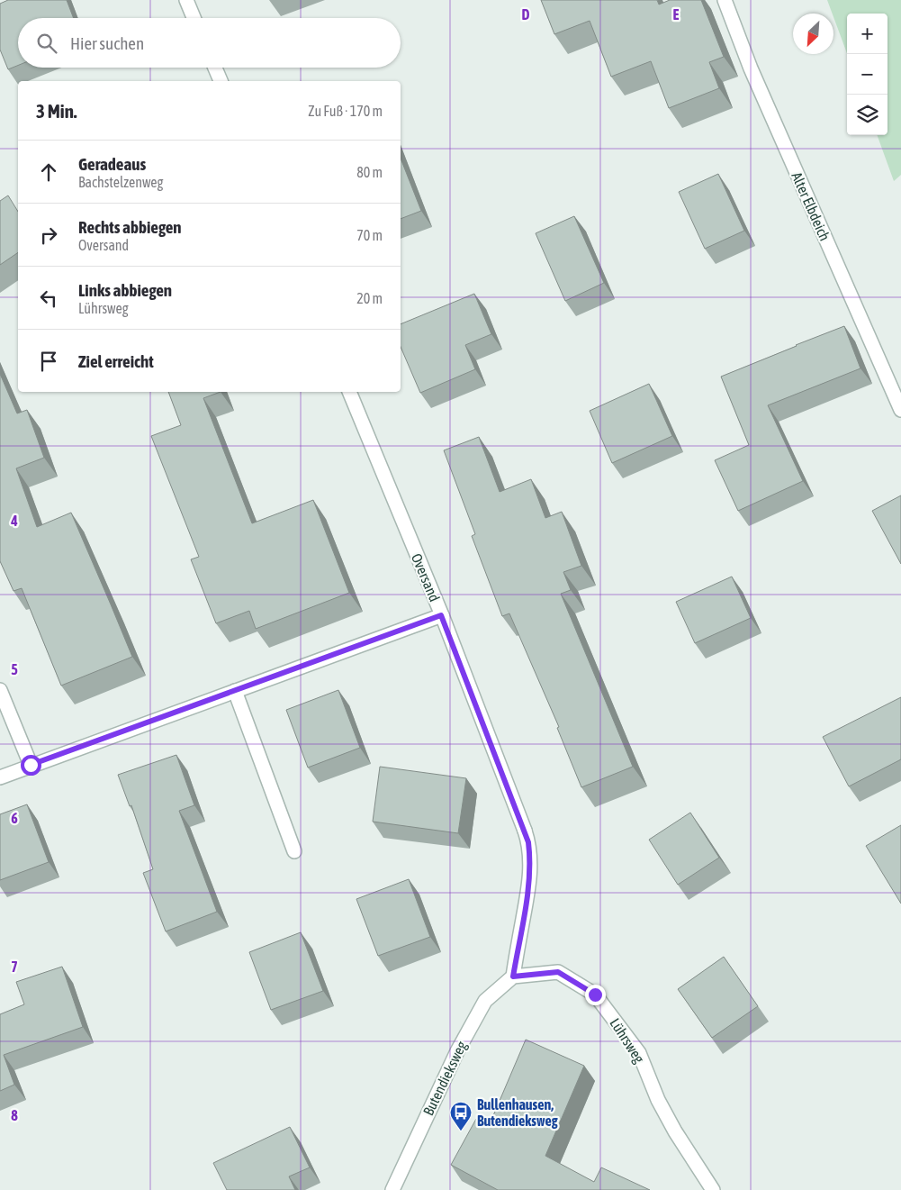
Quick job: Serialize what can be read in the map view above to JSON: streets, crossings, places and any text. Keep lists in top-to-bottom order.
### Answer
{
  "streets": {
    "street": [
      "Alter Elbdeich",
      "Oversand",
      "Lührsweg",
      "Butendieksweg"
    ]
  },
  "crossings": [
    ["Oversand", "Lührsweg"],
    ["Oversand", "Butendieksweg"],
    ["Lührsweg", "Butendieksweg"]
  ],
  "places": {
    "bus stop": ["Bullenhausen, Butendieksweg"]
  },
  "north": "bottom left",
  "page": {
    "map_buttons": ["+", "−"],
    "search": "Hier suchen",
    "heading": ["3 Min.", "Zu Fuß · 170 m"],
    "list": [
      ["Geradeaus", "Bachstelzenweg", "80 m"],
      ["Rechts abbiegen", "Oversand", "70 m"],
      ["Links abbiegen", "Lührsweg", "20 m"],
      "Ziel erreicht"
    ]
  },
  "grid": {
    "columns": ["D", "E"],
    "rows": [
      "4",
      "5",
      "6",
      "7",
      "8"
    ]
  }
}
